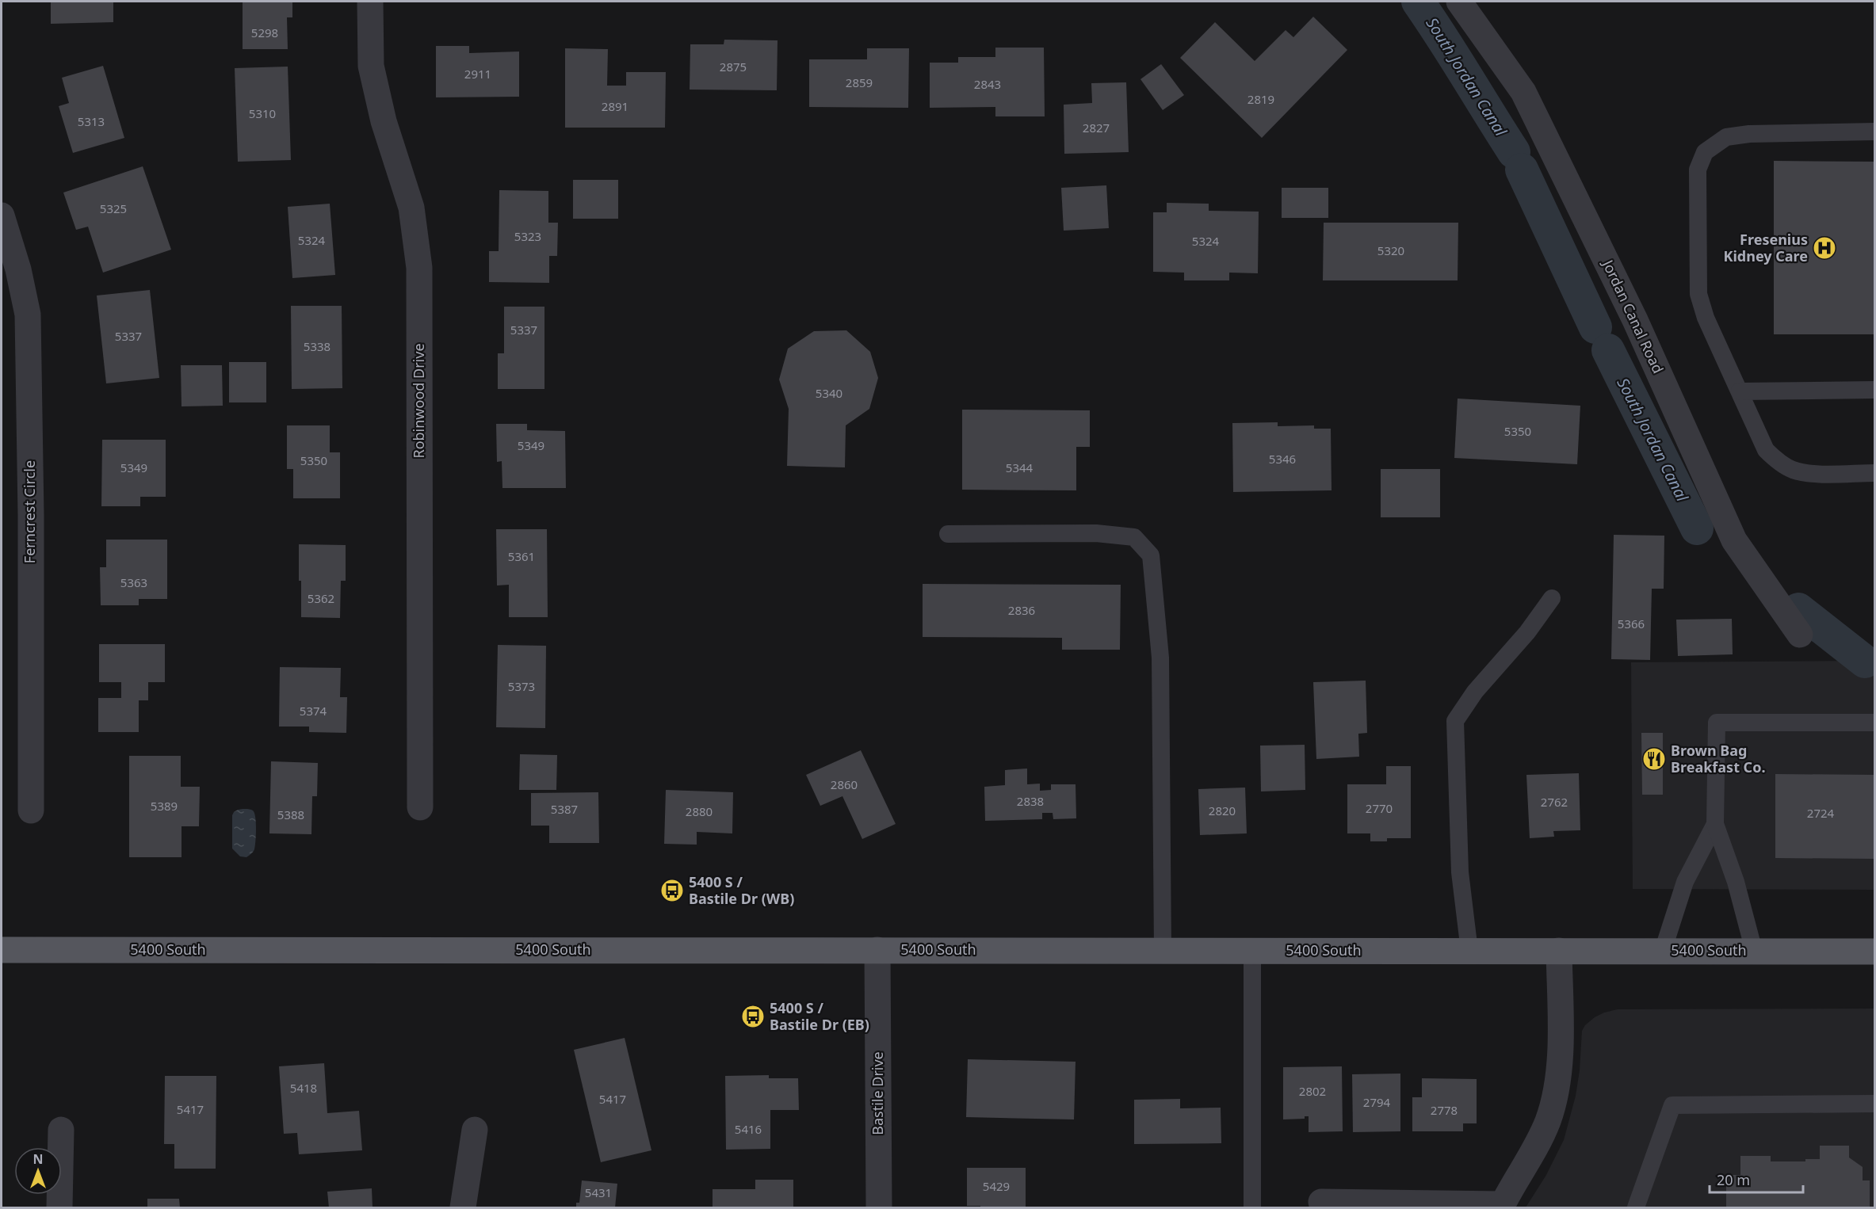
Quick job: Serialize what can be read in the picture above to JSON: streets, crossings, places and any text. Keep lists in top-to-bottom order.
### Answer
{
  "streets": {
    "main road": ["5400 South"],
    "street": [
      "Jordan Canal Road",
      "Robinwood Drive",
      "Ferncrest Circle",
      "Bastile Drive"
    ]
  },
  "crossings": [
    ["5400 South", "Bastile Drive"]
  ],
  "water": ["South Jordan Canal"],
  "places": {
    "hospital": ["Fresenius Kidney Care"],
    "restaurant": ["Brown Bag Breakfast Co."],
    "bus stop": ["5400 S / Bastile Dr (WB)", "5400 S / Bastile Dr (EB)"]
  },
  "house_numbers": [
    "5298",
    "2875",
    "2911",
    "2859",
    "2843",
    "2819",
    "2891",
    "5310",
    "5313",
    "2827",
    "5325",
    "5323",
    "5324",
    "5324",
    "5320",
    "5337",
    "5337",
    "5338",
    "5340",
    "5350",
    "5349",
    "5346",
    "5350",
    "5349",
    "5344",
    "5361",
    "5363",
    "5362",
    "2836",
    "5366",
    "5373",
    "5374",
    "2860",
    "2838",
    "2762",
    "5389",
    "2770",
    "5387",
    "2820",
    "2880",
    "2724",
    "5388",
    "5418",
    "2802",
    "5417",
    "2794",
    "5417",
    "2778",
    "5416",
    "5429",
    "5431"
  ],
  "scale_bar": "20 m",
  "north": "top"
}
